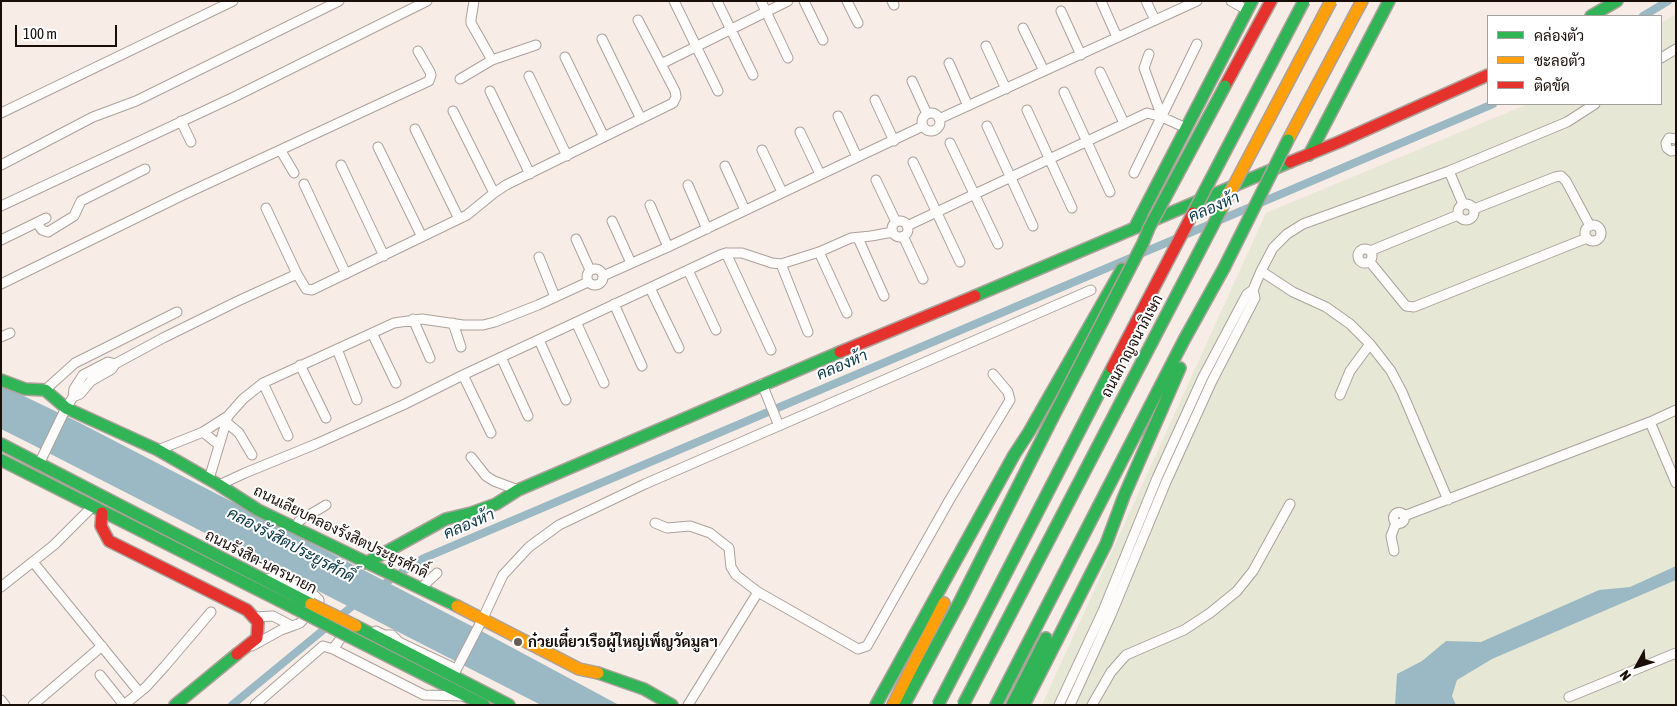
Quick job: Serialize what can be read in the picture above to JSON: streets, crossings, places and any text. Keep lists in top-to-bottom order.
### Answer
{
  "streets": {
    "main road": ["ถนนกาญจนาภิเษก", "ถนนเลียบคลองรังสิตประยูรศักดิ์", "ถนนรังสิต-นครนายก"]
  },
  "water": ["คลองห้า", "คลองรังสิตประยูรศักดิ์"],
  "places": ["ก๋วยเตี๋ยวเรือผู้ใหญ่เพ็ญวัดมูลฯ"],
  "legend": ["คล่องตัว", "ชะลอตัว", "ติดขัด"],
  "scale_bar": "100 m",
  "north": "bottom left"
}
